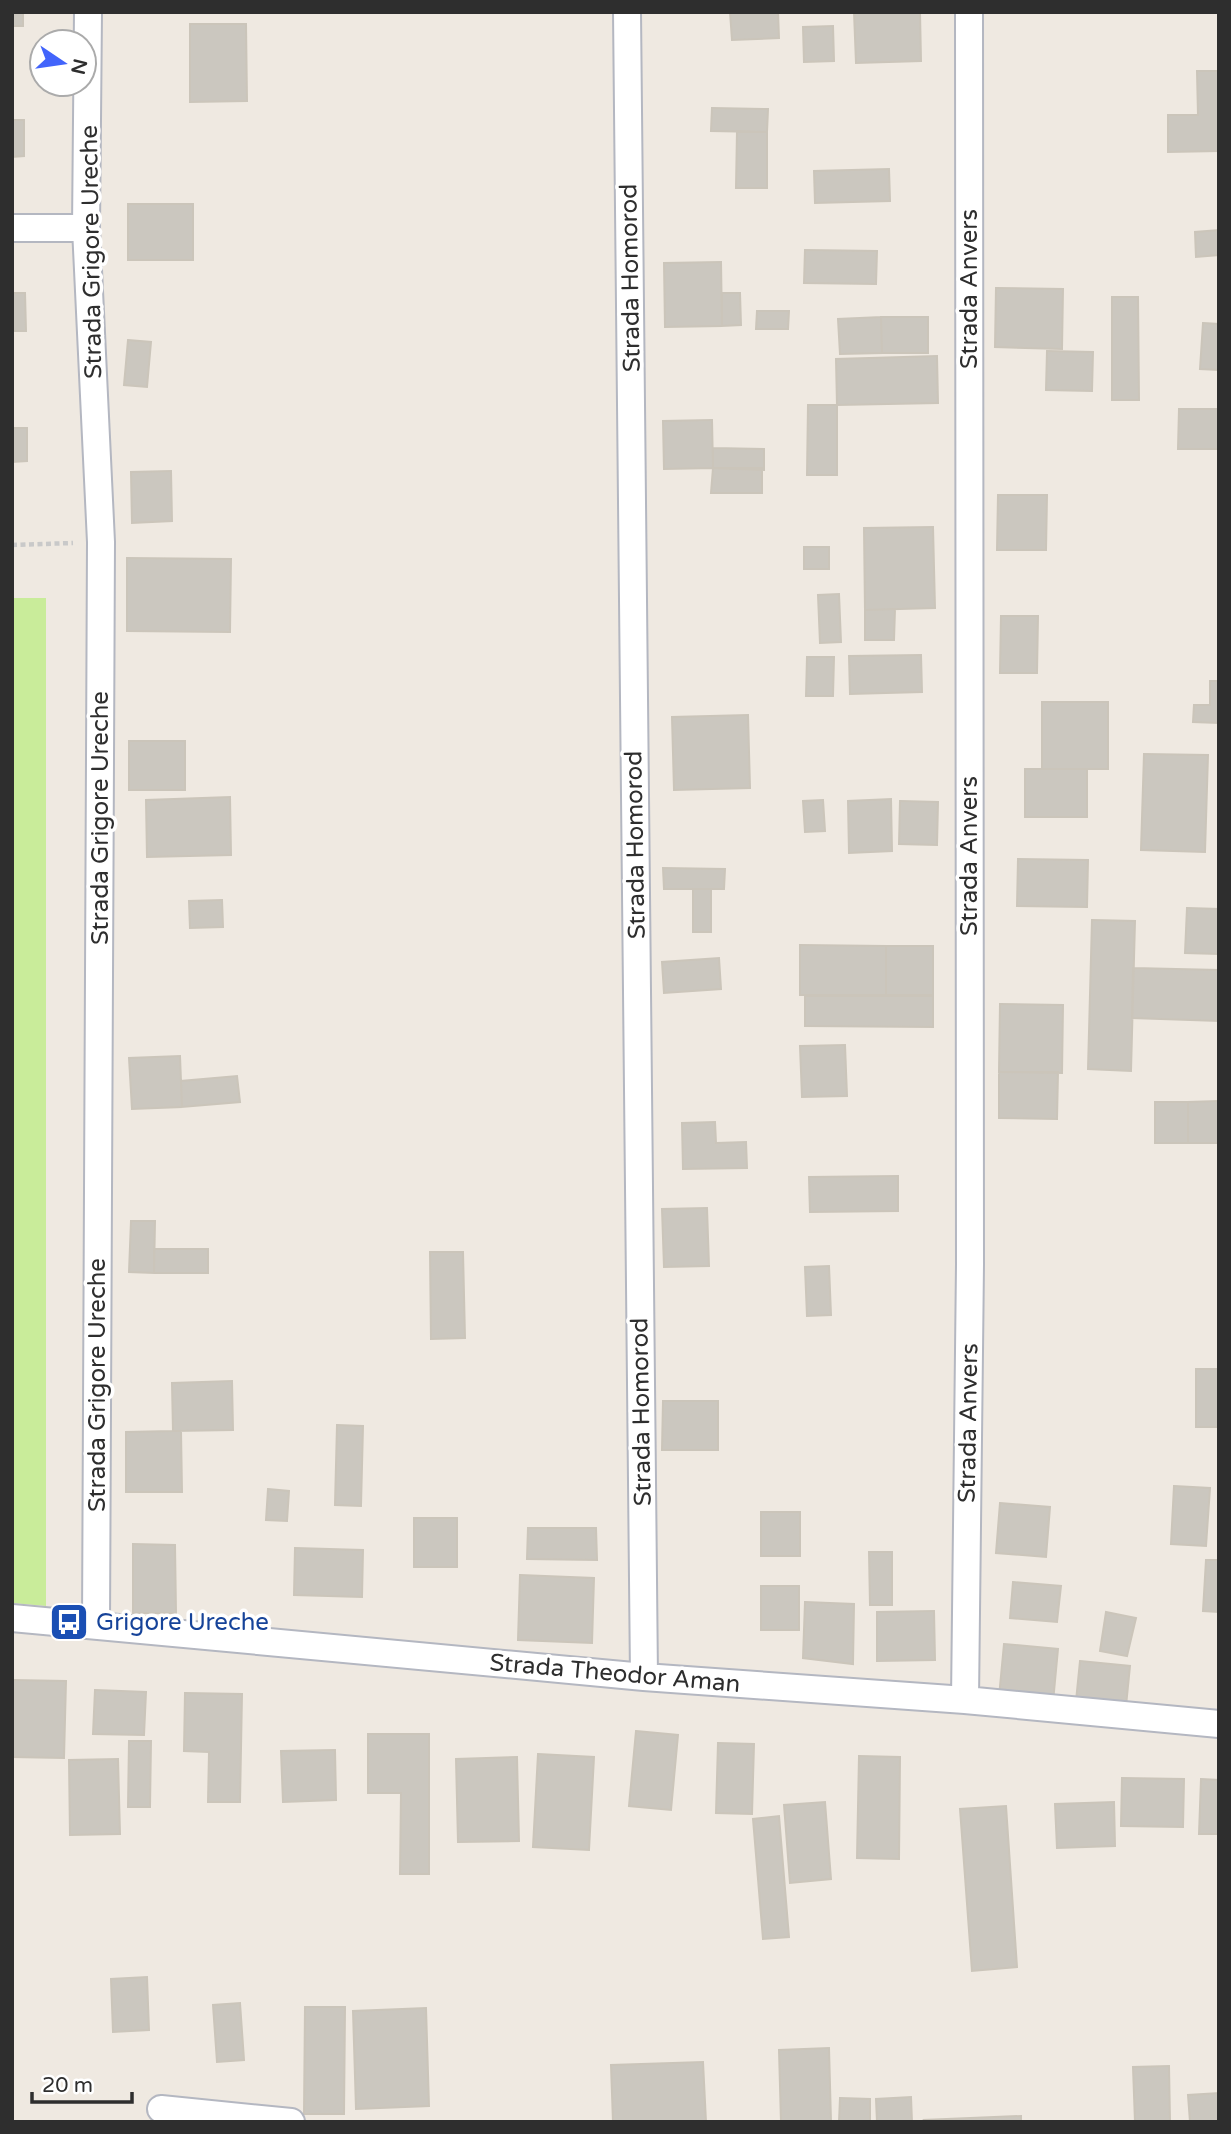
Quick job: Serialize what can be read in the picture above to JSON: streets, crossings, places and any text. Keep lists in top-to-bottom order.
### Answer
{
  "streets": {
    "street": [
      "Strada Grigore Ureche",
      "Strada Homorod",
      "Strada Anvers",
      "Strada Theodor Aman"
    ]
  },
  "crossings": [
    ["Strada Grigore Ureche", "Strada Theodor Aman"],
    ["Strada Homorod", "Strada Theodor Aman"],
    ["Strada Anvers", "Strada Theodor Aman"]
  ],
  "places": {
    "bus stop": ["Grigore Ureche"]
  },
  "scale_bar": "20 m",
  "north": "right"
}
